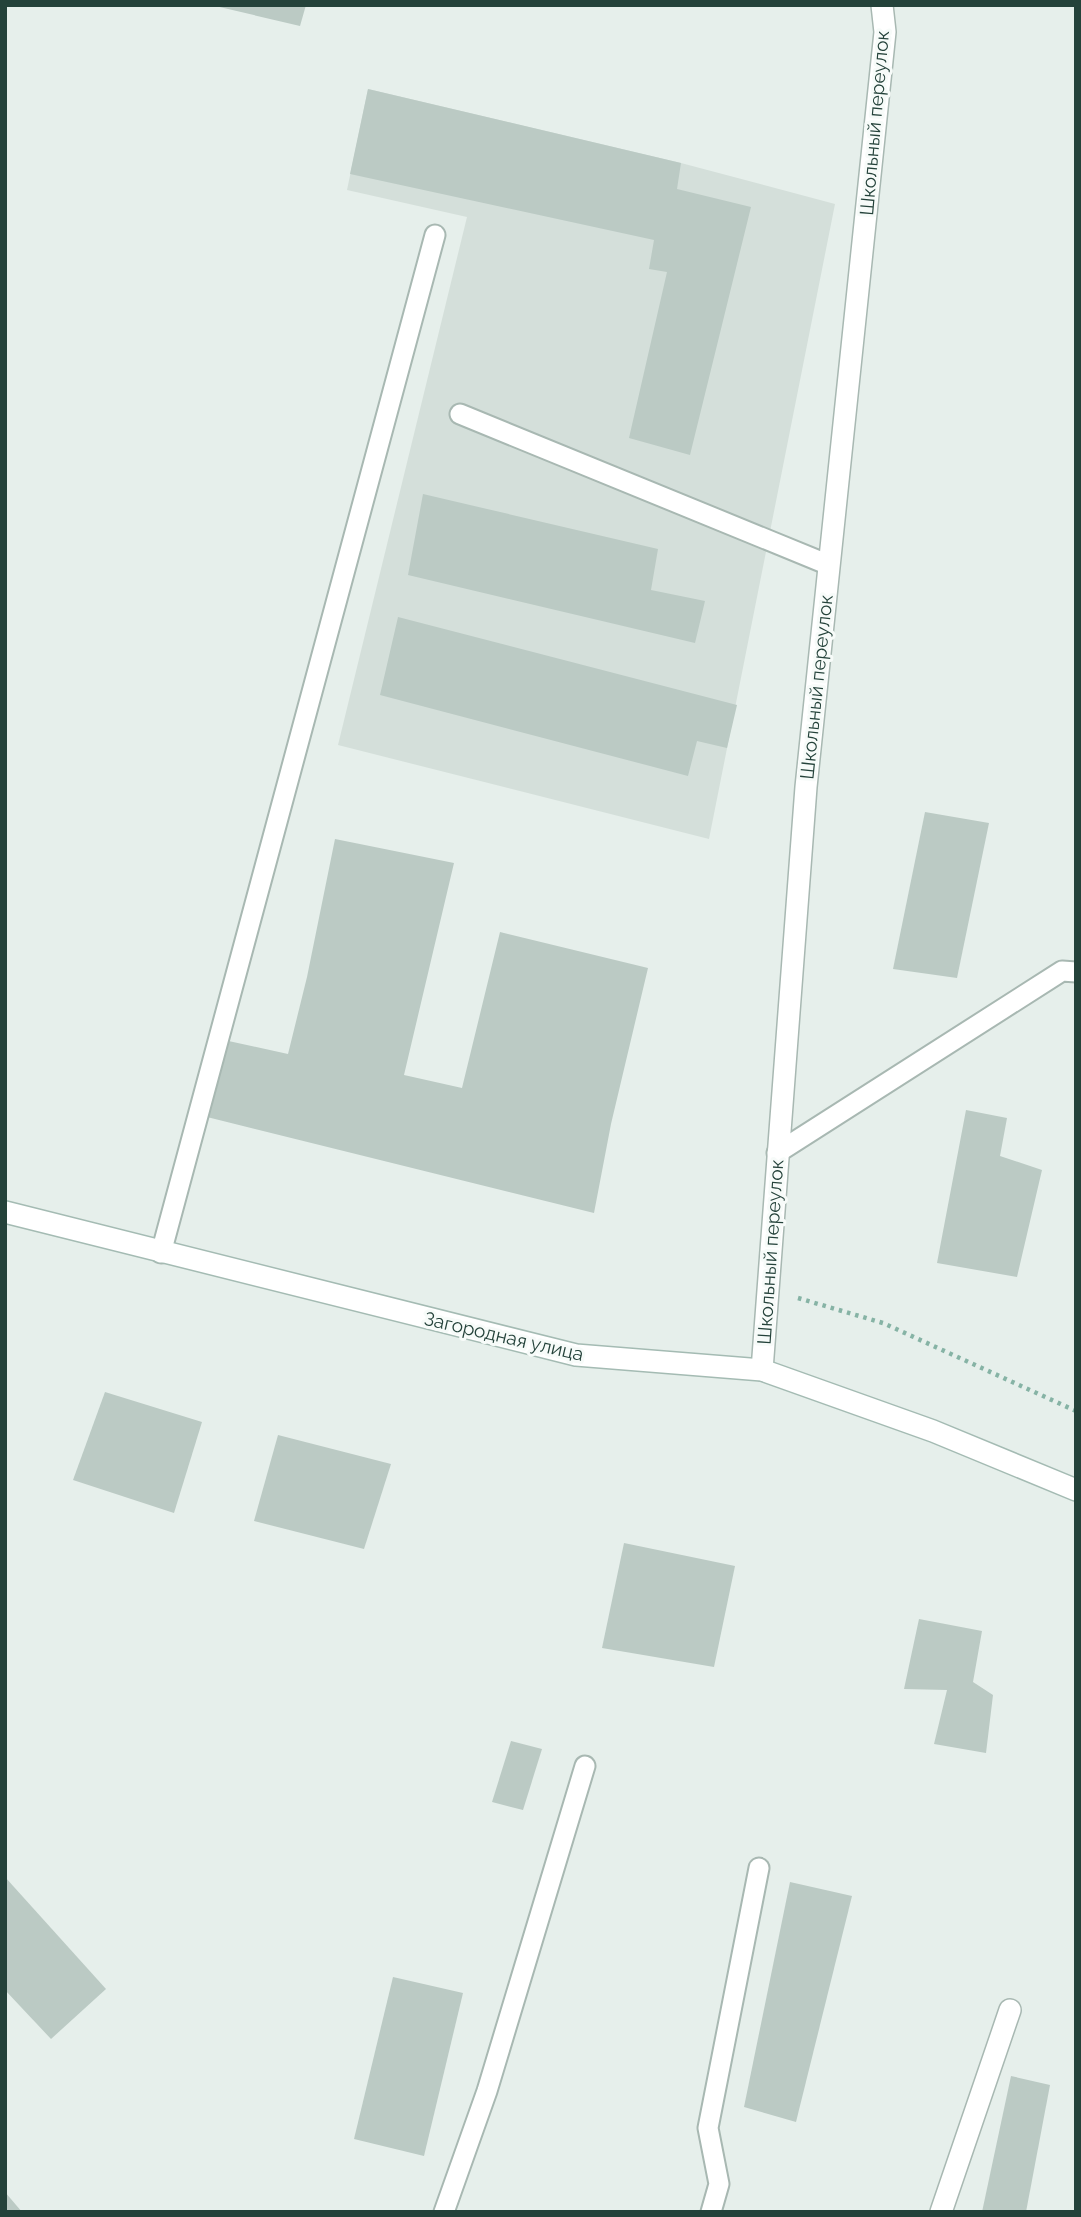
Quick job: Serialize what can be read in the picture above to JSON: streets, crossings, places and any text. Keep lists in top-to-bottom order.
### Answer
{
  "streets": {
    "street": ["Школьный переулок", "Загородная улица"]
  },
  "crossings": [
    ["Школьный переулок", "Загородная улица"]
  ]
}
